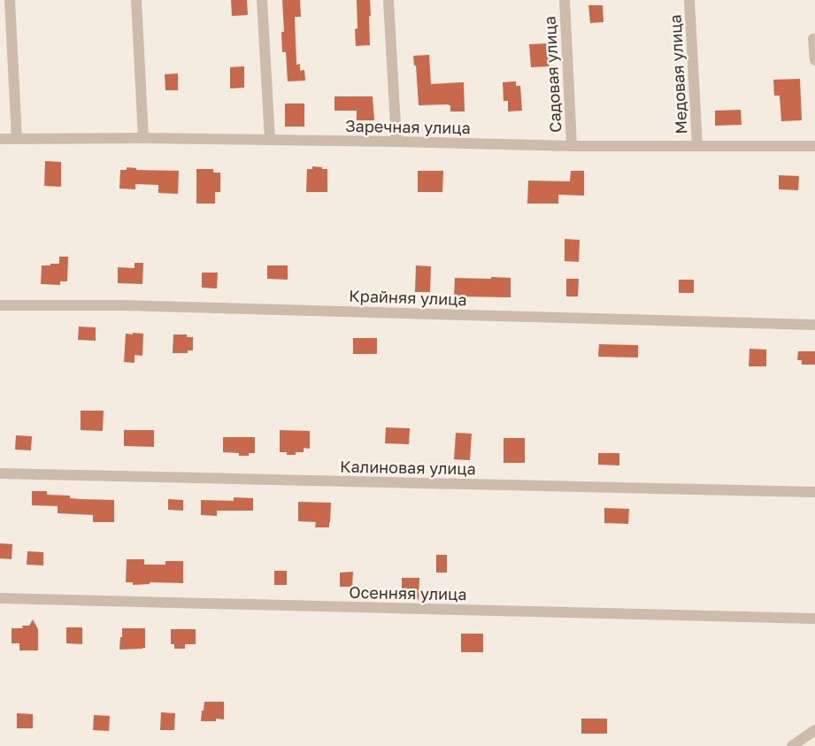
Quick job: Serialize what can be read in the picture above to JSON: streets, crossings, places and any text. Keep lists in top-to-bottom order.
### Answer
{
  "streets": {
    "street": [
      "Садовая улица",
      "Медовая улица",
      "Заречная улица",
      "Крайняя улица",
      "Калиновая улица",
      "Осенняя улица"
    ]
  },
  "crossings": [
    ["Садовая улица", "Заречная улица"],
    ["Медовая улица", "Заречная улица"]
  ]
}
